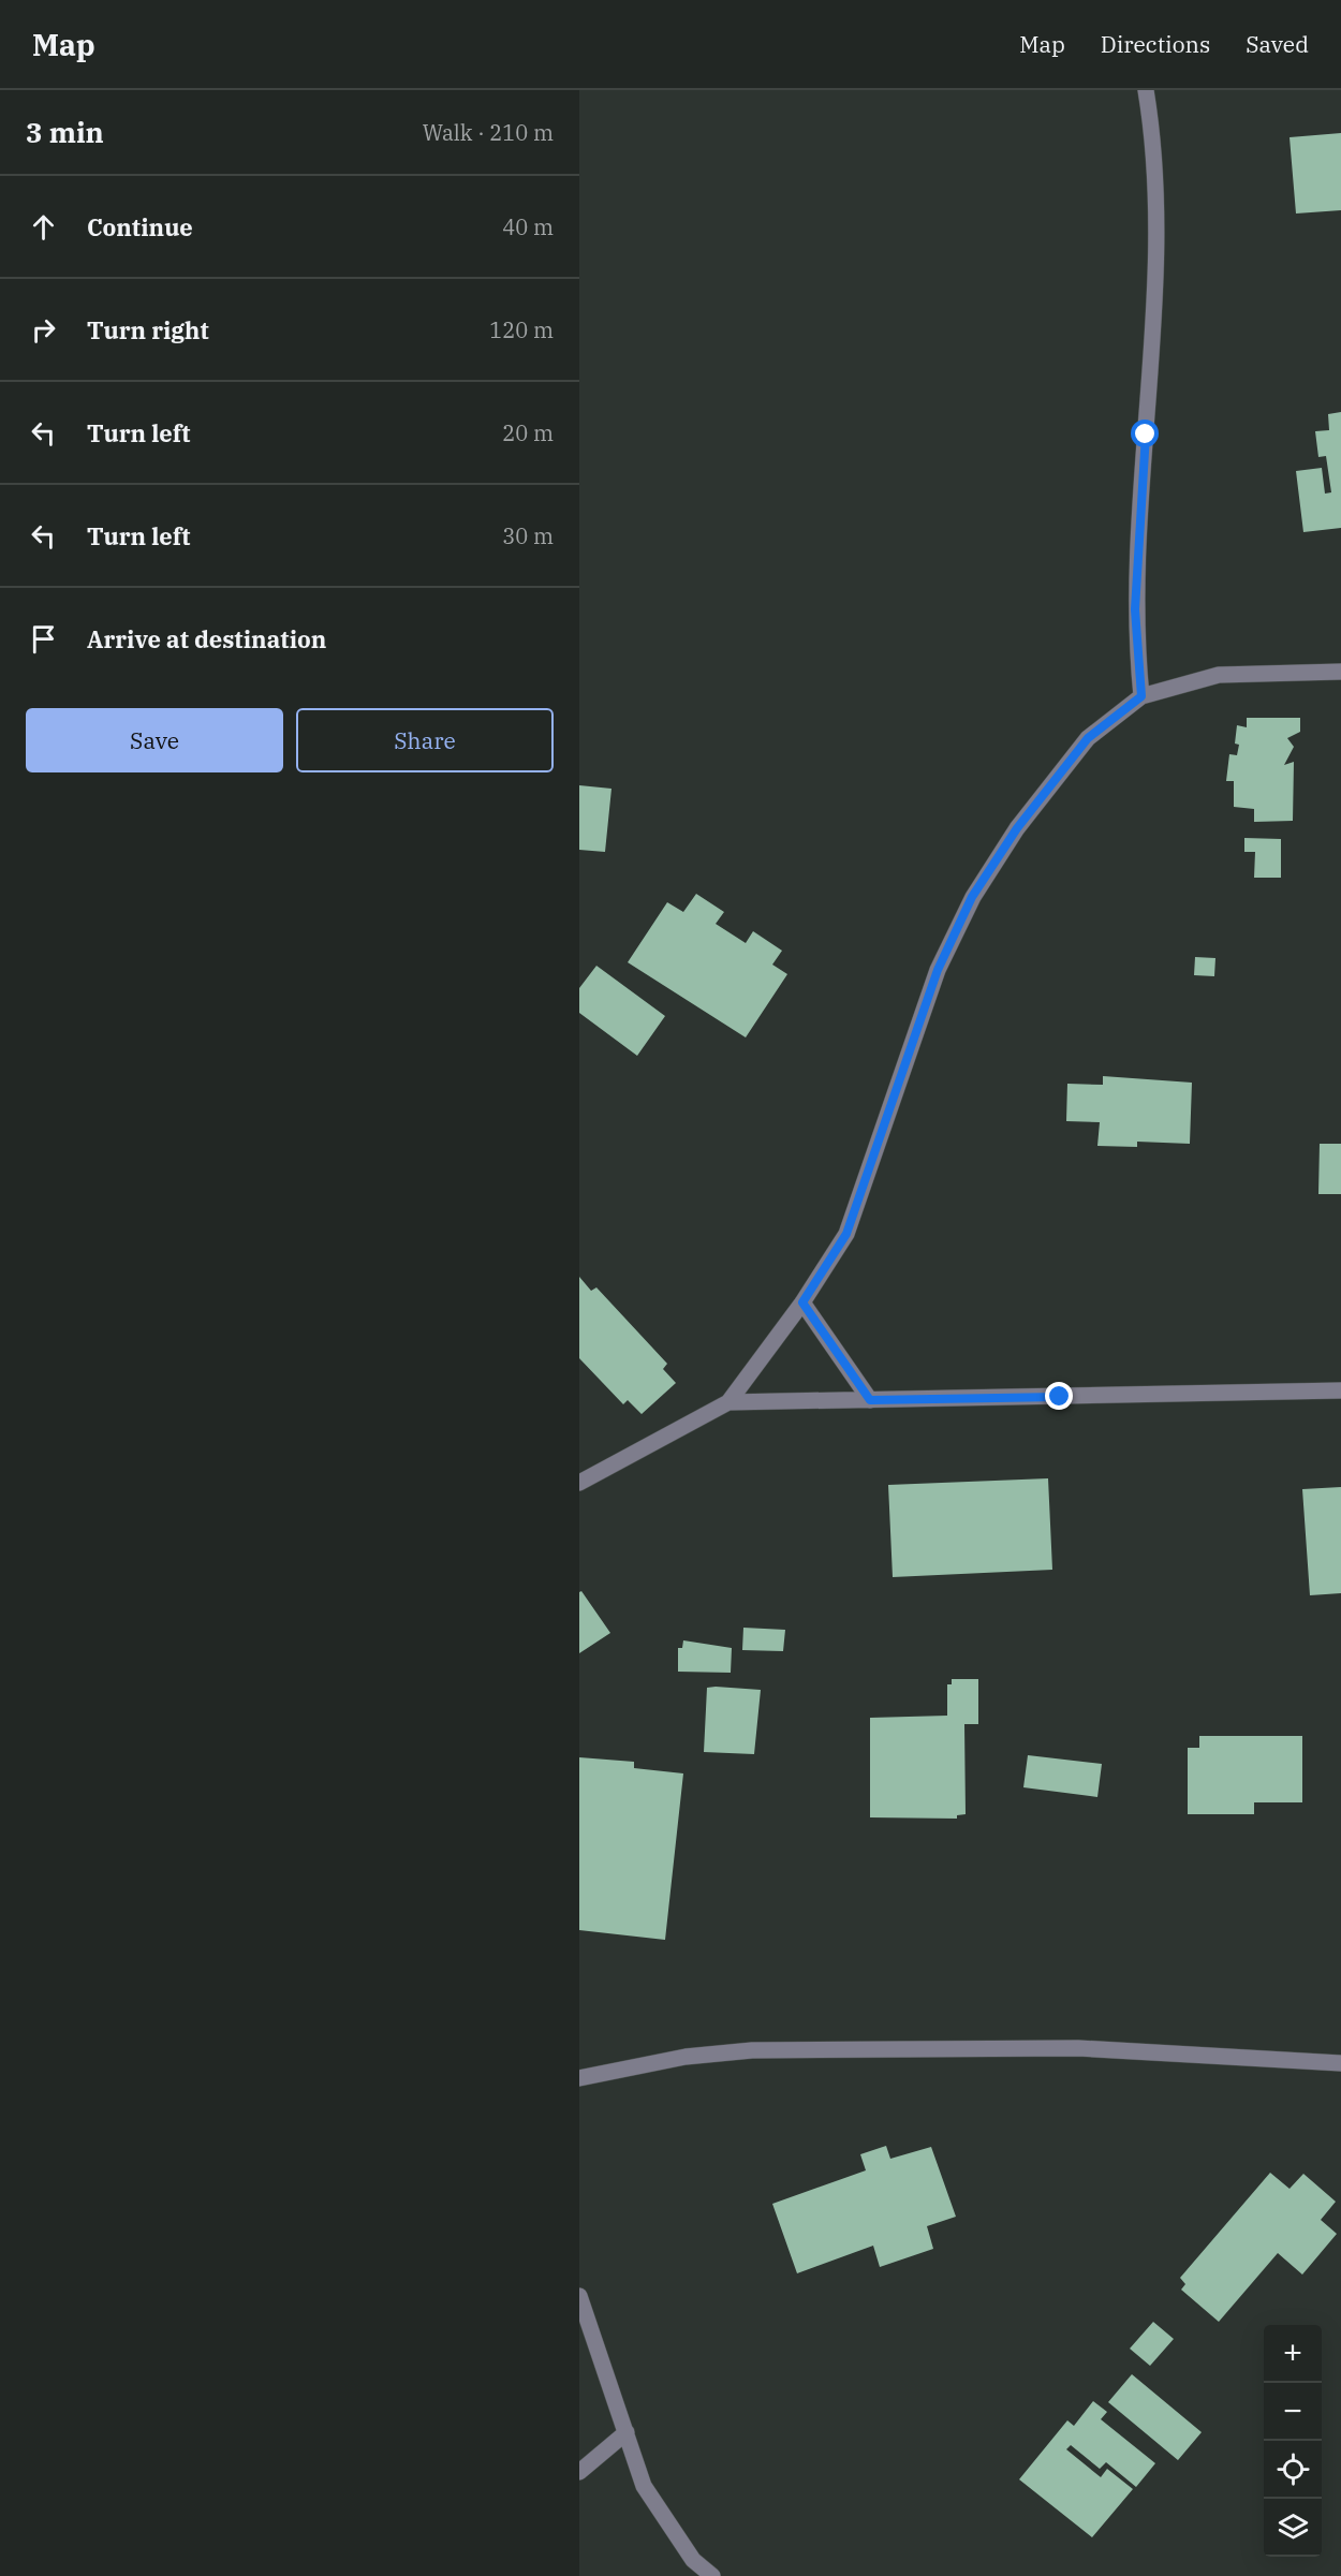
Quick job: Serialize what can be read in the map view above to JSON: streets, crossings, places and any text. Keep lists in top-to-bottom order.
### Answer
{
  "page": {
    "header": "Map",
    "nav": ["Map", "Directions", "Saved"],
    "heading": ["3 min", "Walk · 210 m"],
    "list": [
      ["Continue", "40 m"],
      ["Turn right", "120 m"],
      ["Turn left", "20 m"],
      ["Turn left", "30 m"],
      "Arrive at destination"
    ],
    "buttons": ["Save", "Share"],
    "map_buttons": ["+", "−"]
  }
}
